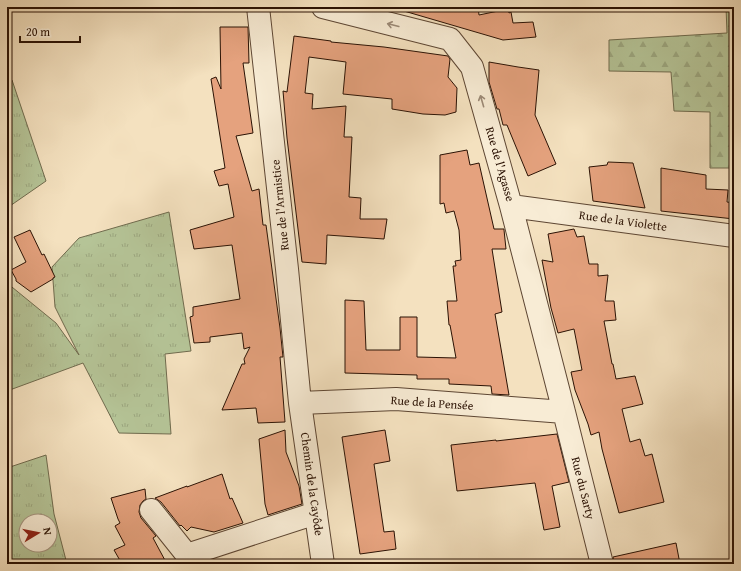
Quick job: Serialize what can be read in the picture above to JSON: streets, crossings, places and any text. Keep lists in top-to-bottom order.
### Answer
{
  "streets": {
    "street": [
      "Rue de l'Agasse",
      "Rue de l'Armistice",
      "Rue de la Violette",
      "Rue de la Pensée",
      "Chemin de la Cayôde",
      "Rue du Sarty"
    ]
  },
  "crossings": [
    ["Rue de l'Agasse", "Rue de la Violette"],
    ["Rue de l'Agasse", "Rue de la Pensée"],
    ["Rue de l'Agasse", "Rue du Sarty"],
    ["Rue de l'Armistice", "Rue de la Pensée"],
    ["Rue de l'Armistice", "Chemin de la Cayôde"],
    ["Rue de la Pensée", "Chemin de la Cayôde"],
    ["Rue de la Pensée", "Rue du Sarty"]
  ],
  "one_way": ["Rue de l'Agasse"],
  "scale_bar": "20 m",
  "north": "right"
}
